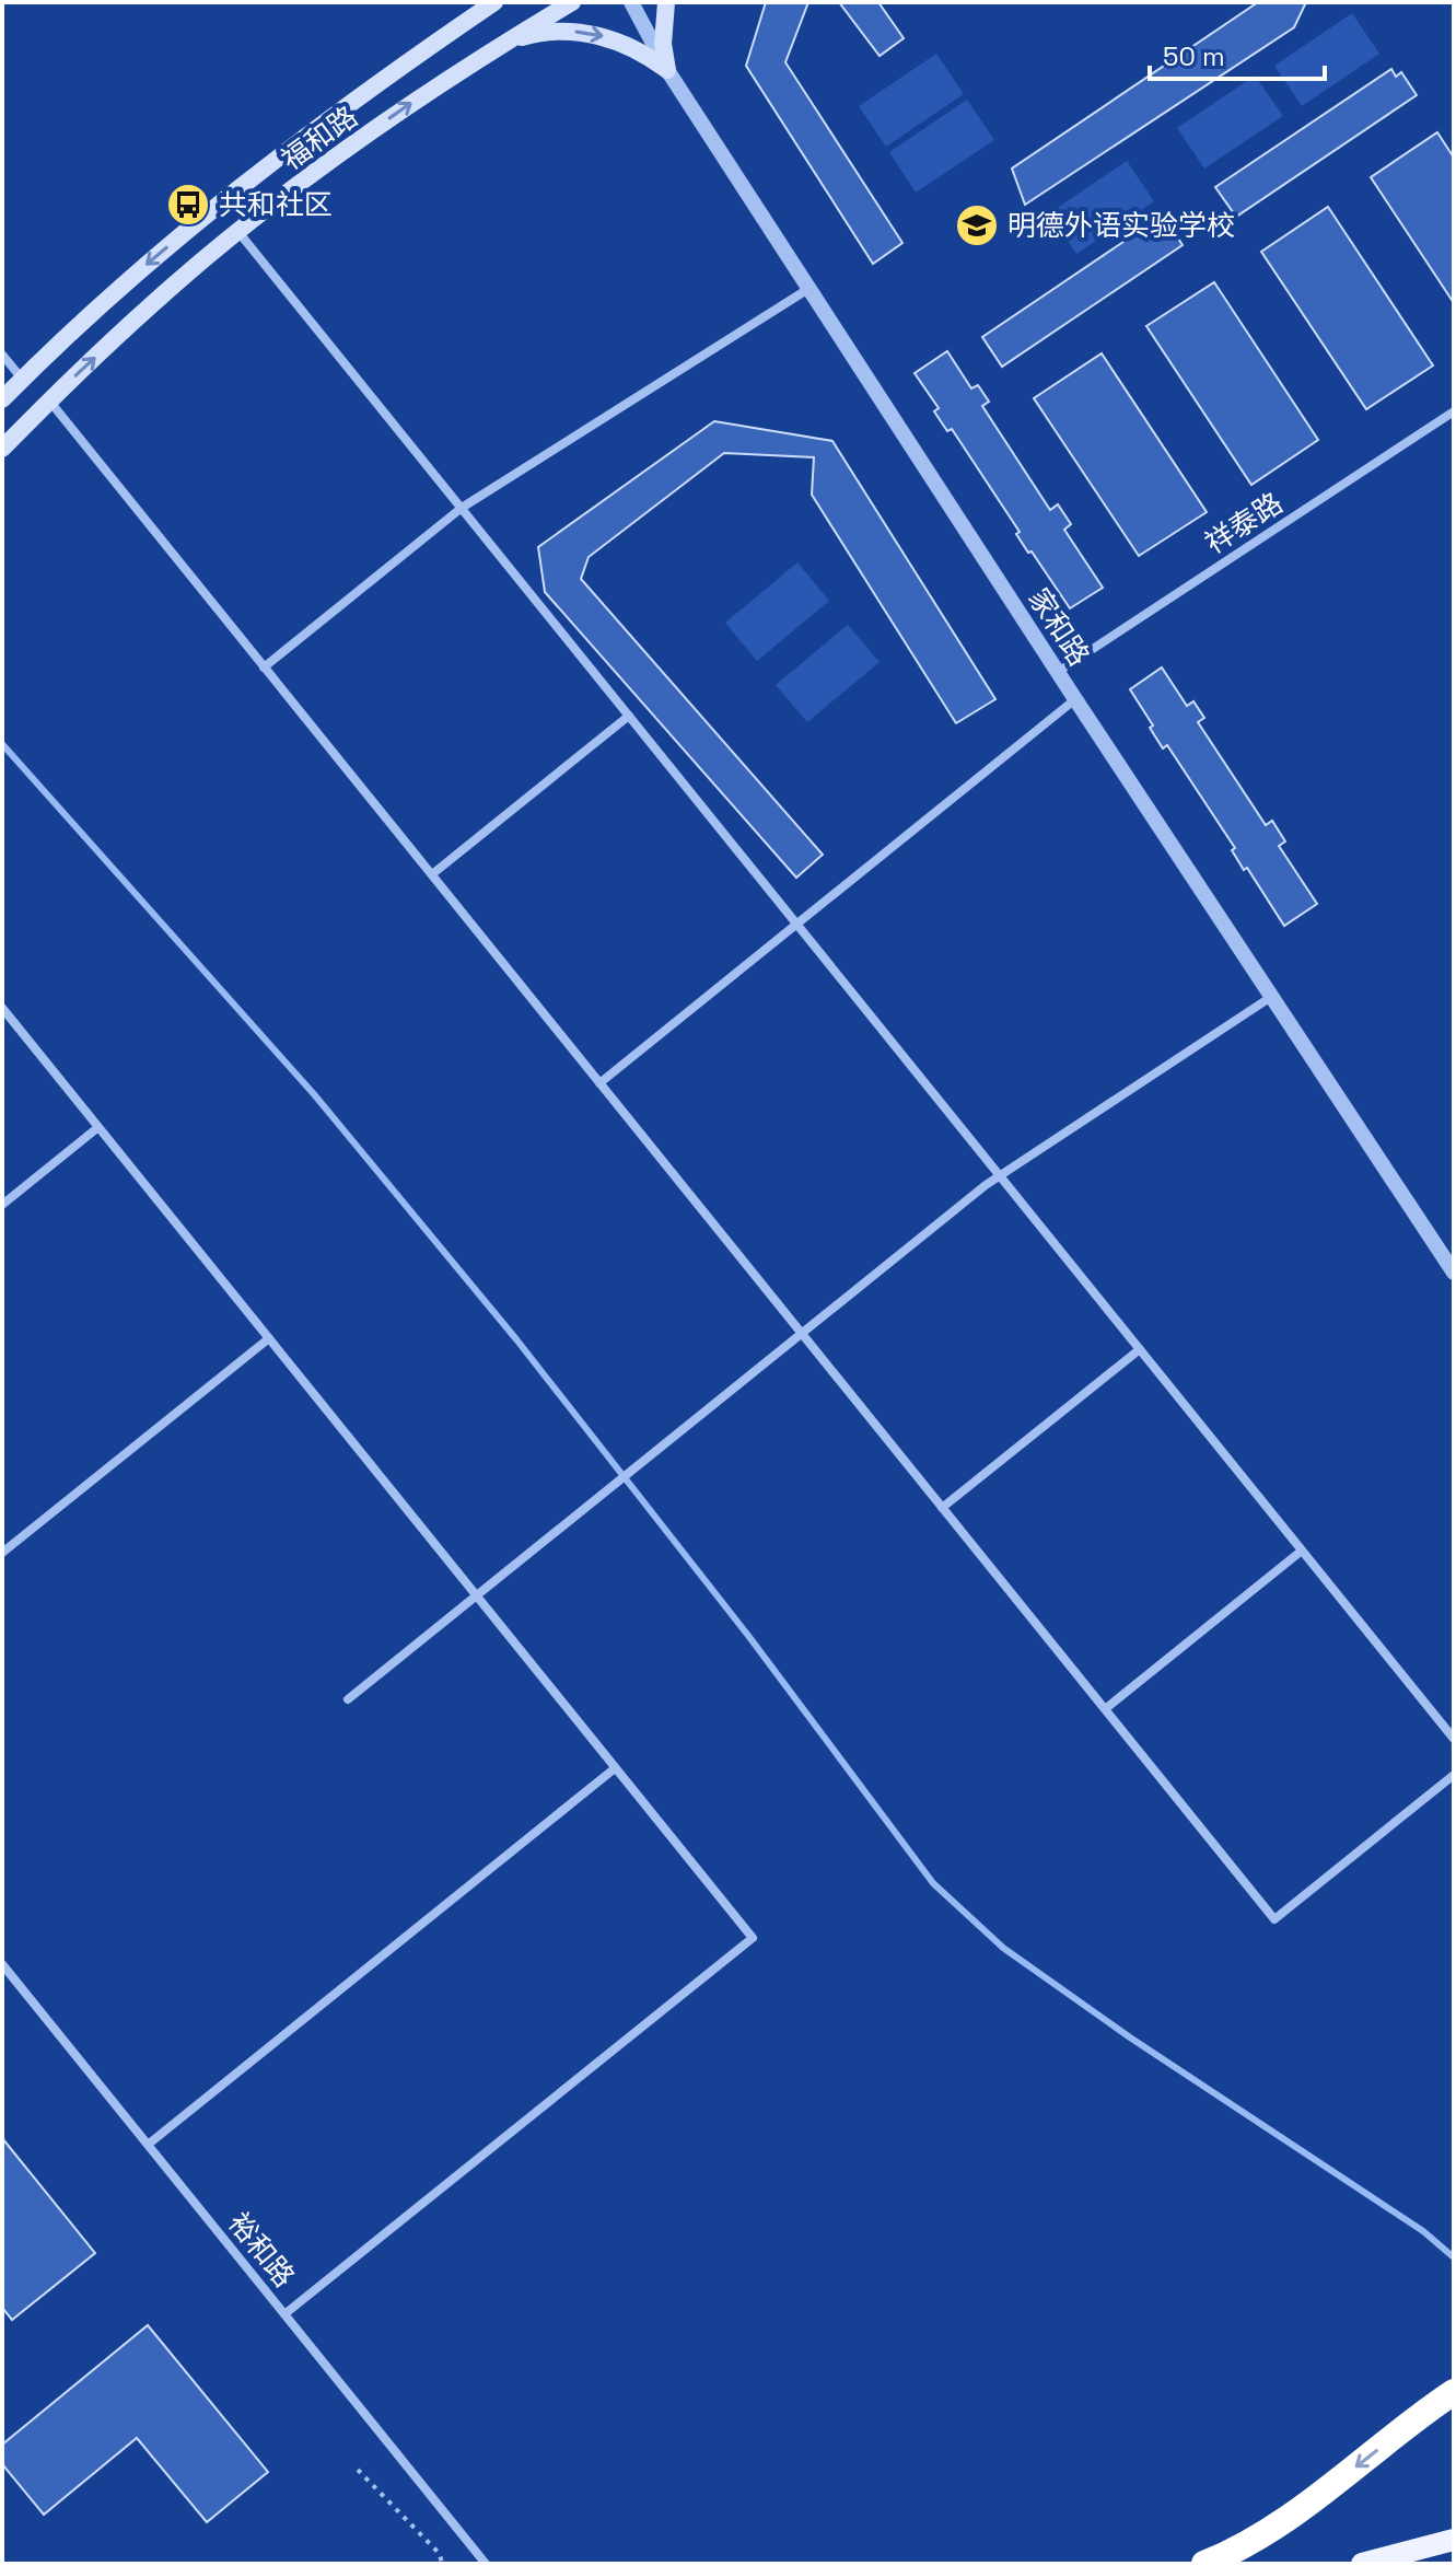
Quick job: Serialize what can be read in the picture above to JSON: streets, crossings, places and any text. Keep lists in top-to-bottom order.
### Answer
{
  "streets": {
    "main road": ["福和路"],
    "street": ["祥泰路", "家和路", "裕和路"]
  },
  "crossings": [
    ["祥泰路", "家和路"]
  ],
  "places": {
    "bus stop": ["共和社区"],
    "school or university": ["明德外语实验学校"]
  },
  "scale_bar": "50 m"
}
